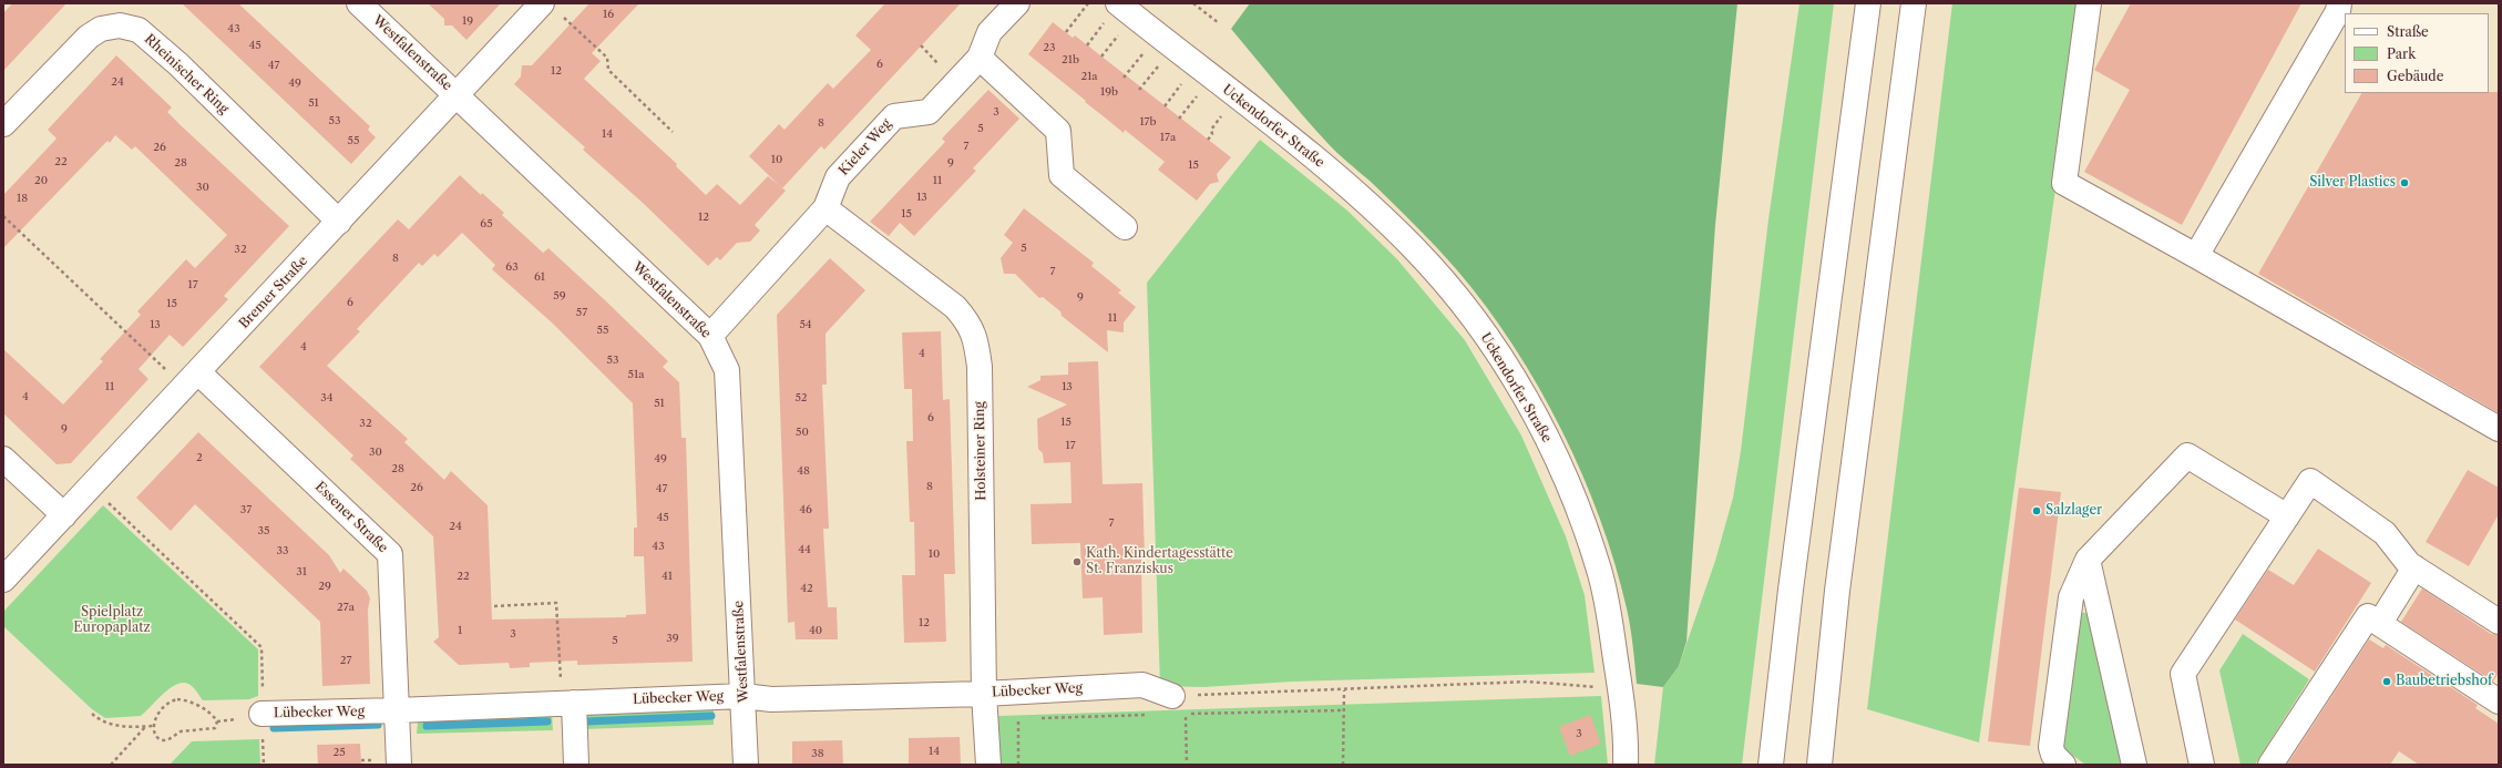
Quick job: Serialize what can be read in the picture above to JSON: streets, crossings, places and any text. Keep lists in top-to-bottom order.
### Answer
{
  "streets": {
    "main road": [
      "Westfalenstraße",
      "Rheinischer Ring",
      "Uckendorfer Straße",
      "Kieler Weg",
      "Bremer Straße",
      "Holsteiner Ring",
      "Essener Straße",
      "Lübecker Weg"
    ]
  },
  "crossings": [
    ["Westfalenstraße", "Kieler Weg"],
    ["Westfalenstraße", "Bremer Straße"],
    ["Westfalenstraße", "Lübecker Weg"],
    ["Rheinischer Ring", "Bremer Straße"],
    ["Kieler Weg", "Holsteiner Ring"],
    ["Bremer Straße", "Essener Straße"],
    ["Holsteiner Ring", "Lübecker Weg"],
    ["Essener Straße", "Lübecker Weg"]
  ],
  "parks": ["Spielplatz Europaplatz"],
  "places": [
    "Silver Plastics",
    "Salzlager",
    "Kath. Kindertagesstätte St. Franziskus",
    "Baubetriebshof"
  ],
  "house_numbers": [
    "16",
    "19",
    "43",
    "45",
    "23",
    "21b",
    "6",
    "47",
    "12",
    "21a",
    "24",
    "49",
    "19b",
    "51",
    "3",
    "53",
    "17b",
    "8",
    "5",
    "14",
    "17a",
    "55",
    "7",
    "26",
    "10",
    "22",
    "28",
    "9",
    "15",
    "20",
    "11",
    "30",
    "13",
    "18",
    "15",
    "12",
    "65",
    "5",
    "32",
    "8",
    "63",
    "7",
    "61",
    "17",
    "59",
    "9",
    "6",
    "15",
    "57",
    "11",
    "13",
    "54",
    "55",
    "4",
    "4",
    "53",
    "51a",
    "11",
    "13",
    "4",
    "34",
    "52",
    "51",
    "6",
    "15",
    "32",
    "9",
    "50",
    "17",
    "30",
    "2",
    "49",
    "28",
    "48",
    "8",
    "26",
    "47",
    "37",
    "46",
    "45",
    "7",
    "24",
    "35",
    "43",
    "44",
    "33",
    "10",
    "31",
    "22",
    "41",
    "29",
    "42",
    "27a",
    "12",
    "1",
    "40",
    "3",
    "39",
    "5",
    "27",
    "3",
    "14",
    "25",
    "38"
  ],
  "legend": ["Straße", "Park", "Gebäude"]
}
